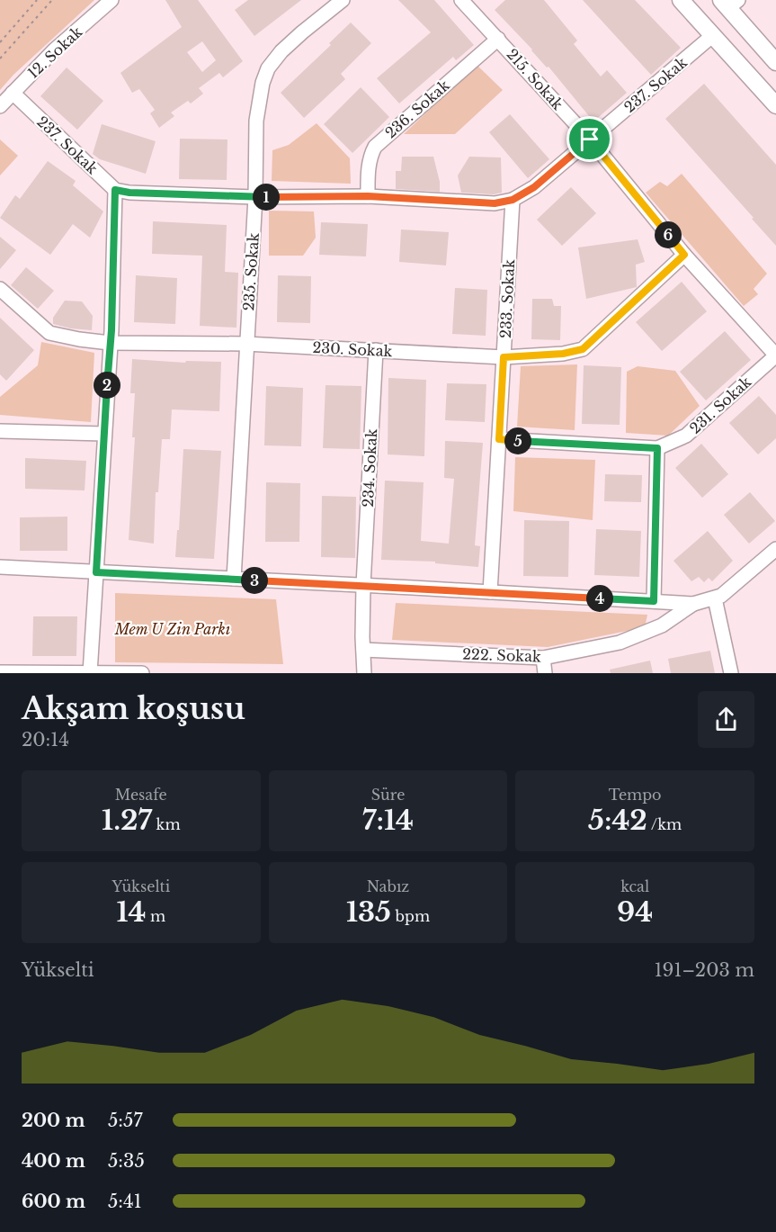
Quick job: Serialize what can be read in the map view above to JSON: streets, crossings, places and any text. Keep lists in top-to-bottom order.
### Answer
{
  "streets": {
    "street": [
      "12. Sokak",
      "215. Sokak",
      "237. Sokak",
      "236. Sokak",
      "235. Sokak",
      "233. Sokak",
      "230. Sokak",
      "231. Sokak",
      "234. Sokak",
      "222. Sokak"
    ]
  },
  "crossings": [
    ["12. Sokak", "237. Sokak"],
    ["215. Sokak", "237. Sokak"],
    ["215. Sokak", "236. Sokak"],
    ["215. Sokak", "230. Sokak"],
    ["215. Sokak", "231. Sokak"],
    ["237. Sokak", "236. Sokak"],
    ["237. Sokak", "235. Sokak"],
    ["237. Sokak", "233. Sokak"],
    ["235. Sokak", "230. Sokak"],
    ["233. Sokak", "230. Sokak"],
    ["233. Sokak", "231. Sokak"],
    ["230. Sokak", "234. Sokak"],
    ["234. Sokak", "222. Sokak"]
  ],
  "parks": ["Mem U Zin Parkı"],
  "page": {
    "pins": [
      "1",
      "6",
      "2",
      "5",
      "3",
      "4"
    ],
    "heading": ["Akşam koşusu", "20:14"],
    "stats": [
      ["Mesafe", "1.27 km"],
      ["Süre", "7:14"],
      ["Tempo", "5:42 /km"],
      ["Yükselti", "14 m"],
      ["Nabız", "135 bpm"],
      ["kcal", "94"]
    ],
    "chart": ["Yükselti", "191–203 m"],
    "list": [
      {
        "name": "200 m",
        "note": "5:57"
      },
      {
        "name": "400 m",
        "note": "5:35"
      },
      {
        "name": "600 m",
        "note": "5:41"
      }
    ]
  }
}
